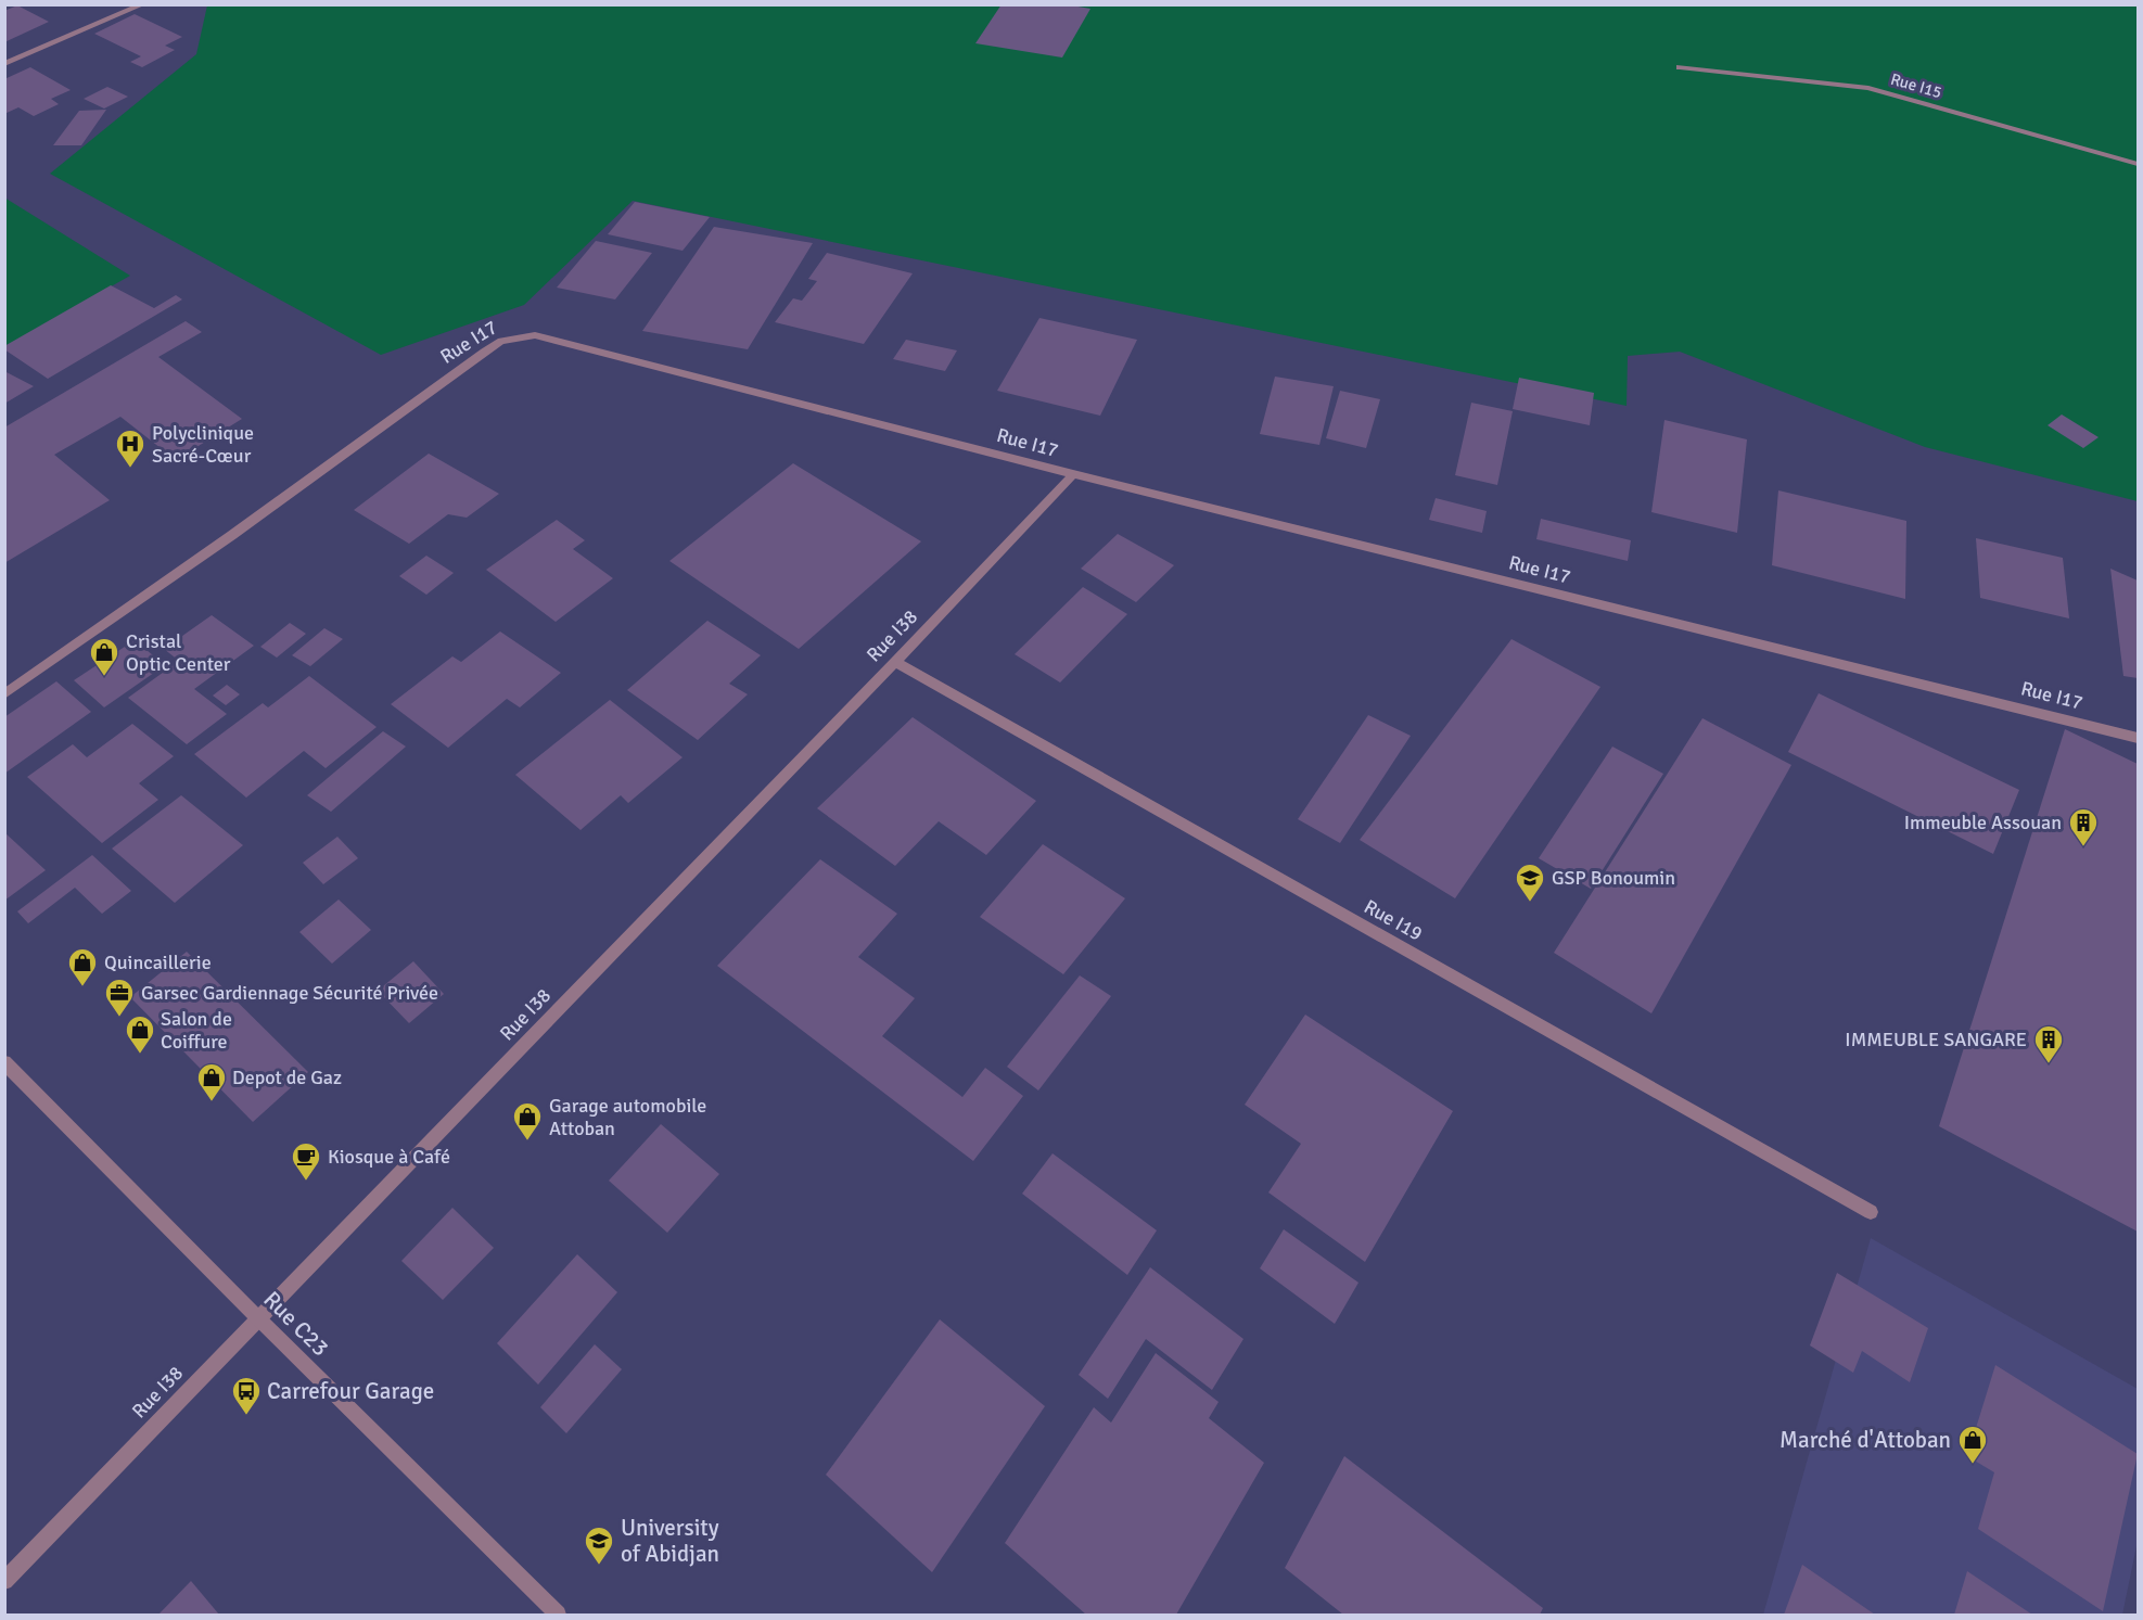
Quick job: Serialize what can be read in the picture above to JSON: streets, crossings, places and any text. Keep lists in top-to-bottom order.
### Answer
{
  "streets": {
    "street": [
      "Rue I15",
      "Rue I17",
      "Rue I38",
      "Rue I19",
      "Rue C23"
    ]
  },
  "crossings": [
    ["Rue I17", "Rue I38"],
    ["Rue I38", "Rue I19"],
    ["Rue I38", "Rue C23"]
  ],
  "places": {
    "hospital": ["Polyclinique Sacré-Cœur"],
    "shop": [
      "Cristal Optic Center",
      "Quincaillerie",
      "Salon de Coiffure",
      "Depot de Gaz",
      "Garage automobile Attoban",
      "Marché d'Attoban"
    ],
    "building": ["Immeuble Assouan", "IMMEUBLE SANGARE"],
    "school or university": ["GSP Bonoumin", "University of Abidjan"],
    "office": ["Garsec Gardiennage Sécurité Privée"],
    "cafe": ["Kiosque à Café"],
    "bus stop": ["Carrefour Garage"]
  }
}
